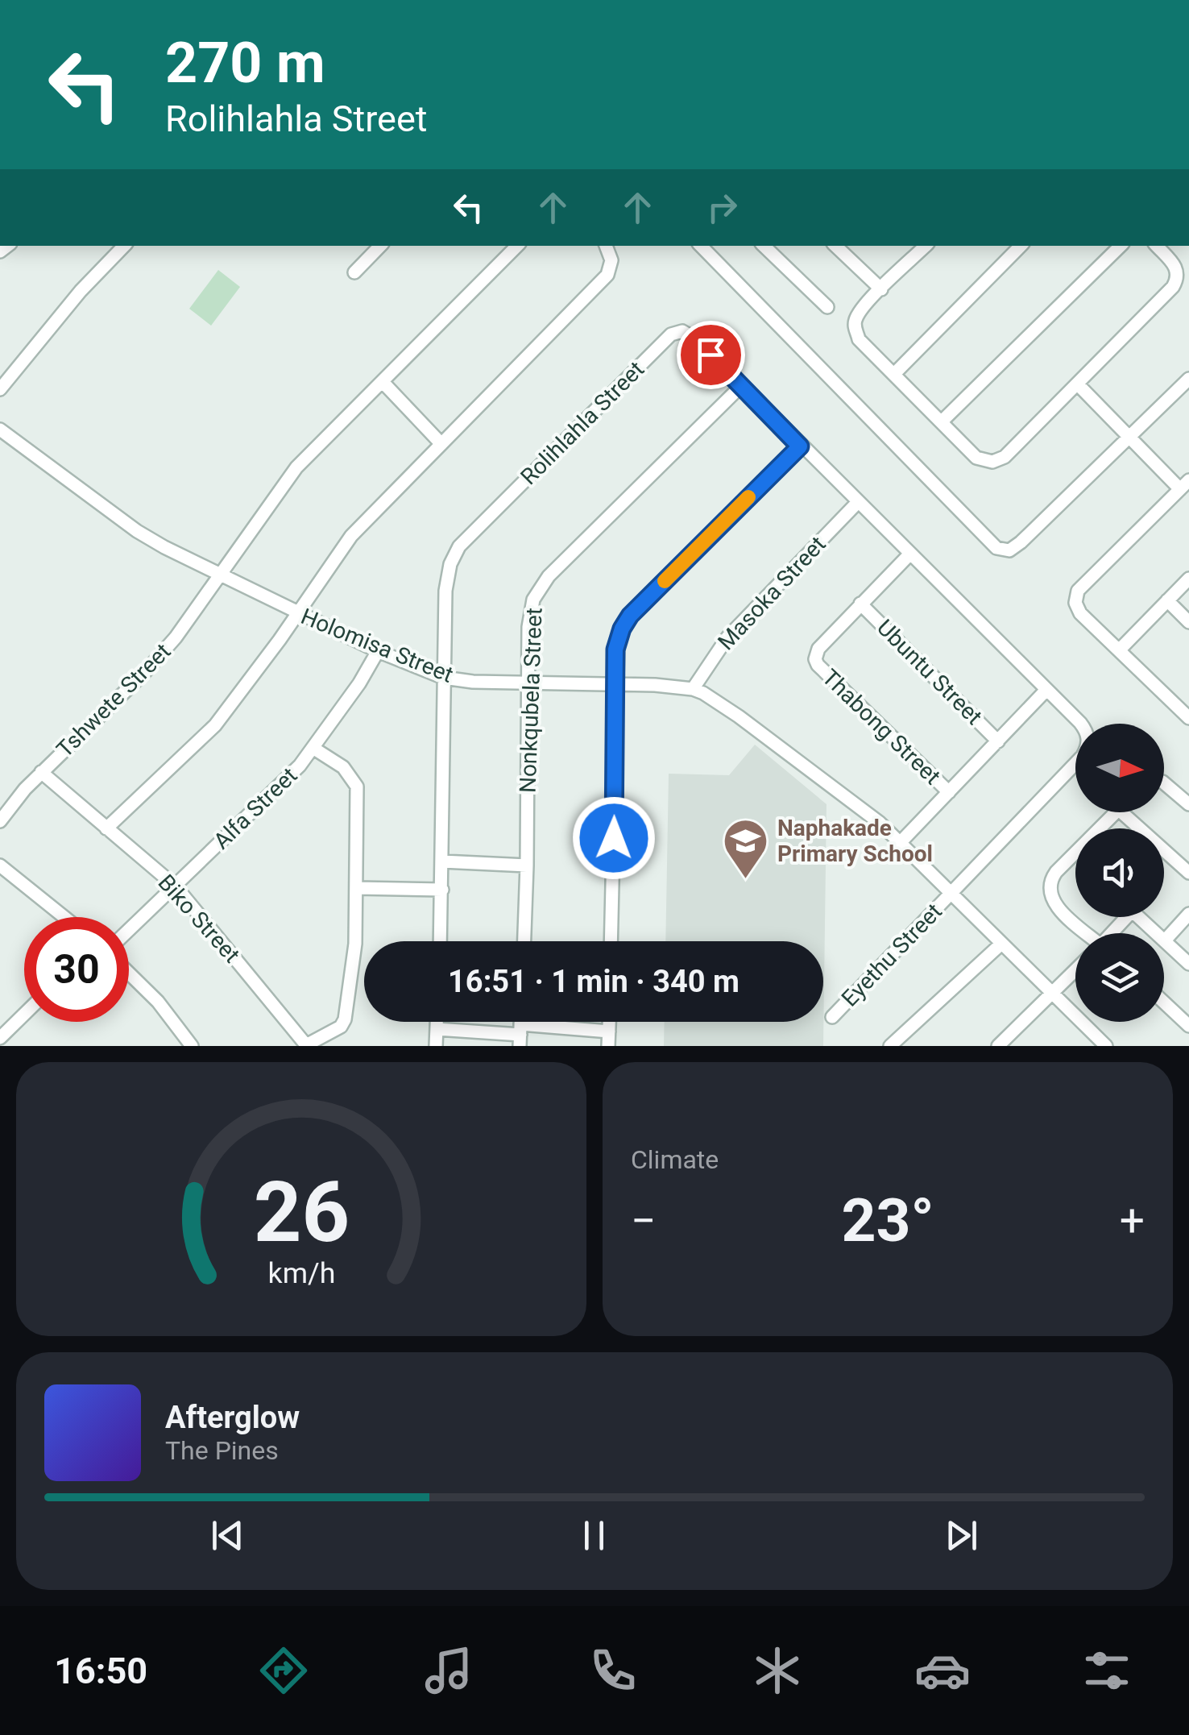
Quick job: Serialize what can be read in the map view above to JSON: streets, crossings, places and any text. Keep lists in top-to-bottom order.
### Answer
{
  "streets": {
    "street": [
      "Rolihlahla Street",
      "Masoka Street",
      "Holomisa Street",
      "Ubuntu Street",
      "Tshwete Street",
      "Nonkqubela Street",
      "Thabong Street",
      "Alfa Street",
      "Biko Street",
      "Eyethu Street"
    ]
  },
  "crossings": [
    ["Rolihlahla Street", "Masoka Street"],
    ["Rolihlahla Street", "Holomisa Street"],
    ["Rolihlahla Street", "Nonkqubela Street"],
    ["Rolihlahla Street", "Thabong Street"],
    ["Rolihlahla Street", "Eyethu Street"],
    ["Masoka Street", "Holomisa Street"],
    ["Holomisa Street", "Tshwete Street"],
    ["Holomisa Street", "Nonkqubela Street"],
    ["Holomisa Street", "Alfa Street"],
    ["Holomisa Street", "Eyethu Street"],
    ["Ubuntu Street", "Thabong Street"],
    ["Tshwete Street", "Biko Street"],
    ["Alfa Street", "Biko Street"]
  ],
  "places": {
    "school or university": ["Naphakade Primary School"]
  },
  "north": "right",
  "page": {
    "turn": ["270 m", "Rolihlahla Street"],
    "limit": "30",
    "trip": "16:51 · 1 min · 340 m",
    "tile": "Climate",
    "heat": ["−", "23°", "+"],
    "song": ["Afterglow", "The Pines"],
    "tabs": "16:50",
    "gauge": ["26", "km/h"]
  }
}
